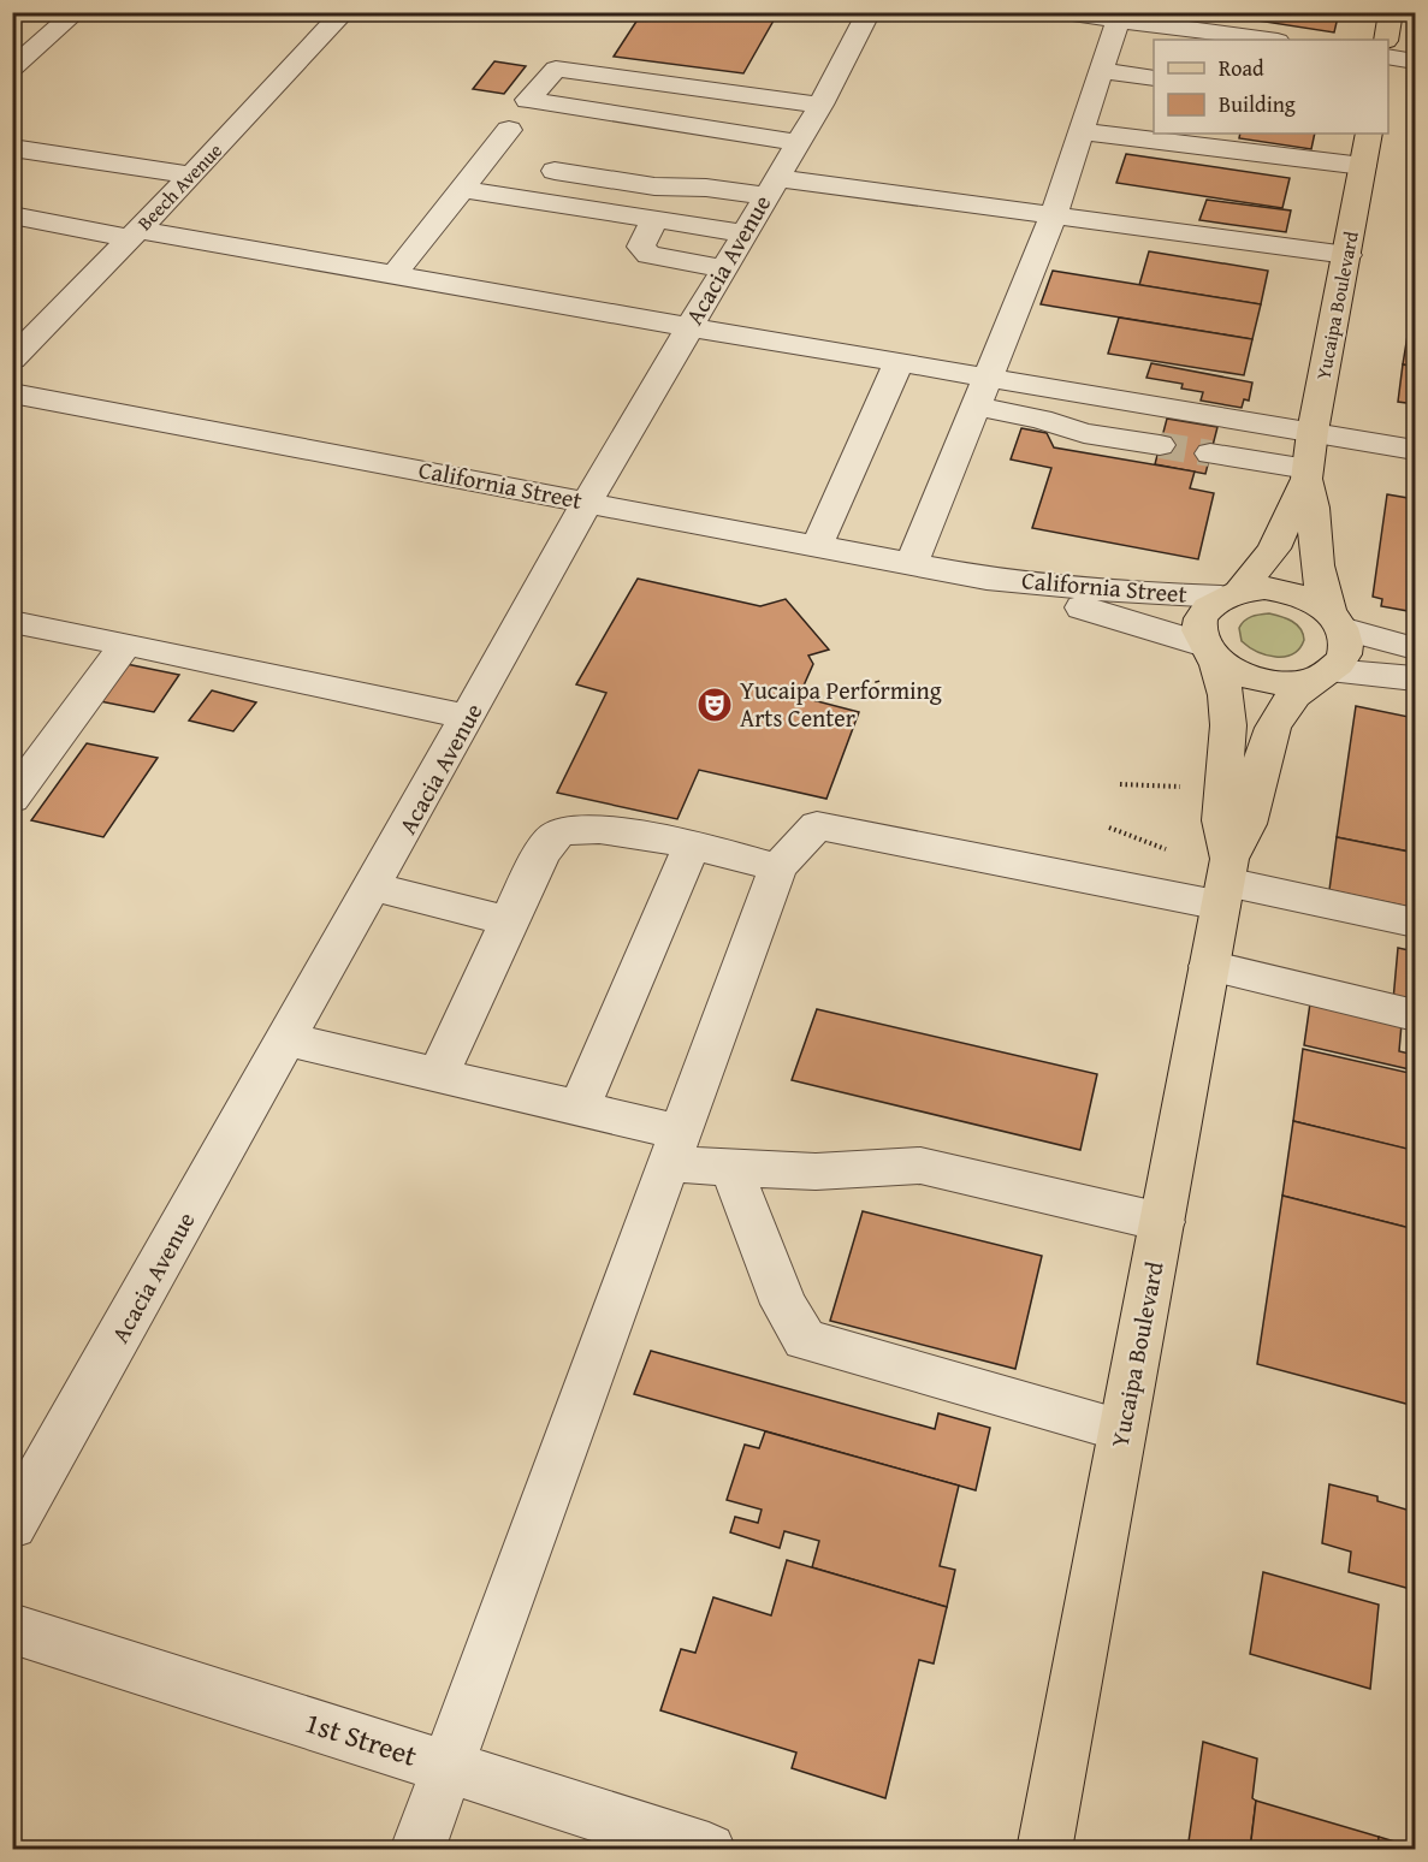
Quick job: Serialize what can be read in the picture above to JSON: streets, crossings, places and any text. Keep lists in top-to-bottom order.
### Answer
{
  "streets": {
    "main road": ["Yucaipa Boulevard"],
    "street": [
      "Beech Avenue",
      "Acacia Avenue",
      "California Street",
      "1st Street"
    ]
  },
  "crossings": [
    ["Acacia Avenue", "California Street"],
    ["Yucaipa Boulevard", "California Street"]
  ],
  "places": {
    "theatre": ["Yucaipa Performing Arts Center"]
  },
  "legend": ["Road", "Building"]
}
